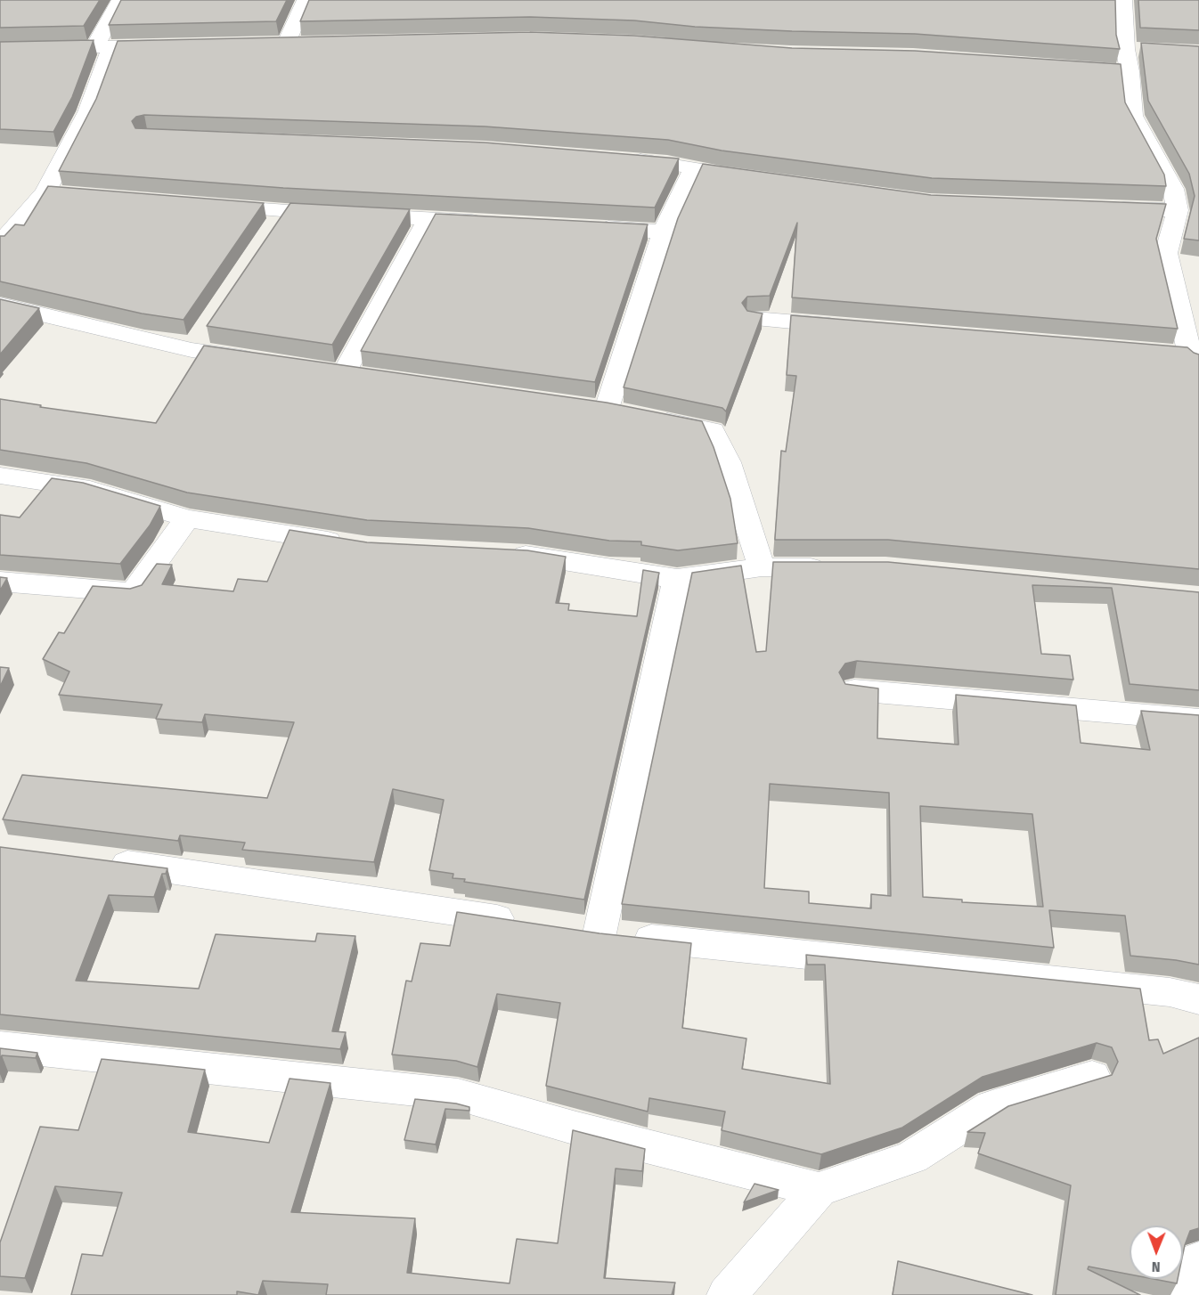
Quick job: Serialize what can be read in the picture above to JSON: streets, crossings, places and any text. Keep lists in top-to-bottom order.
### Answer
{
  "north": "bottom"
}
